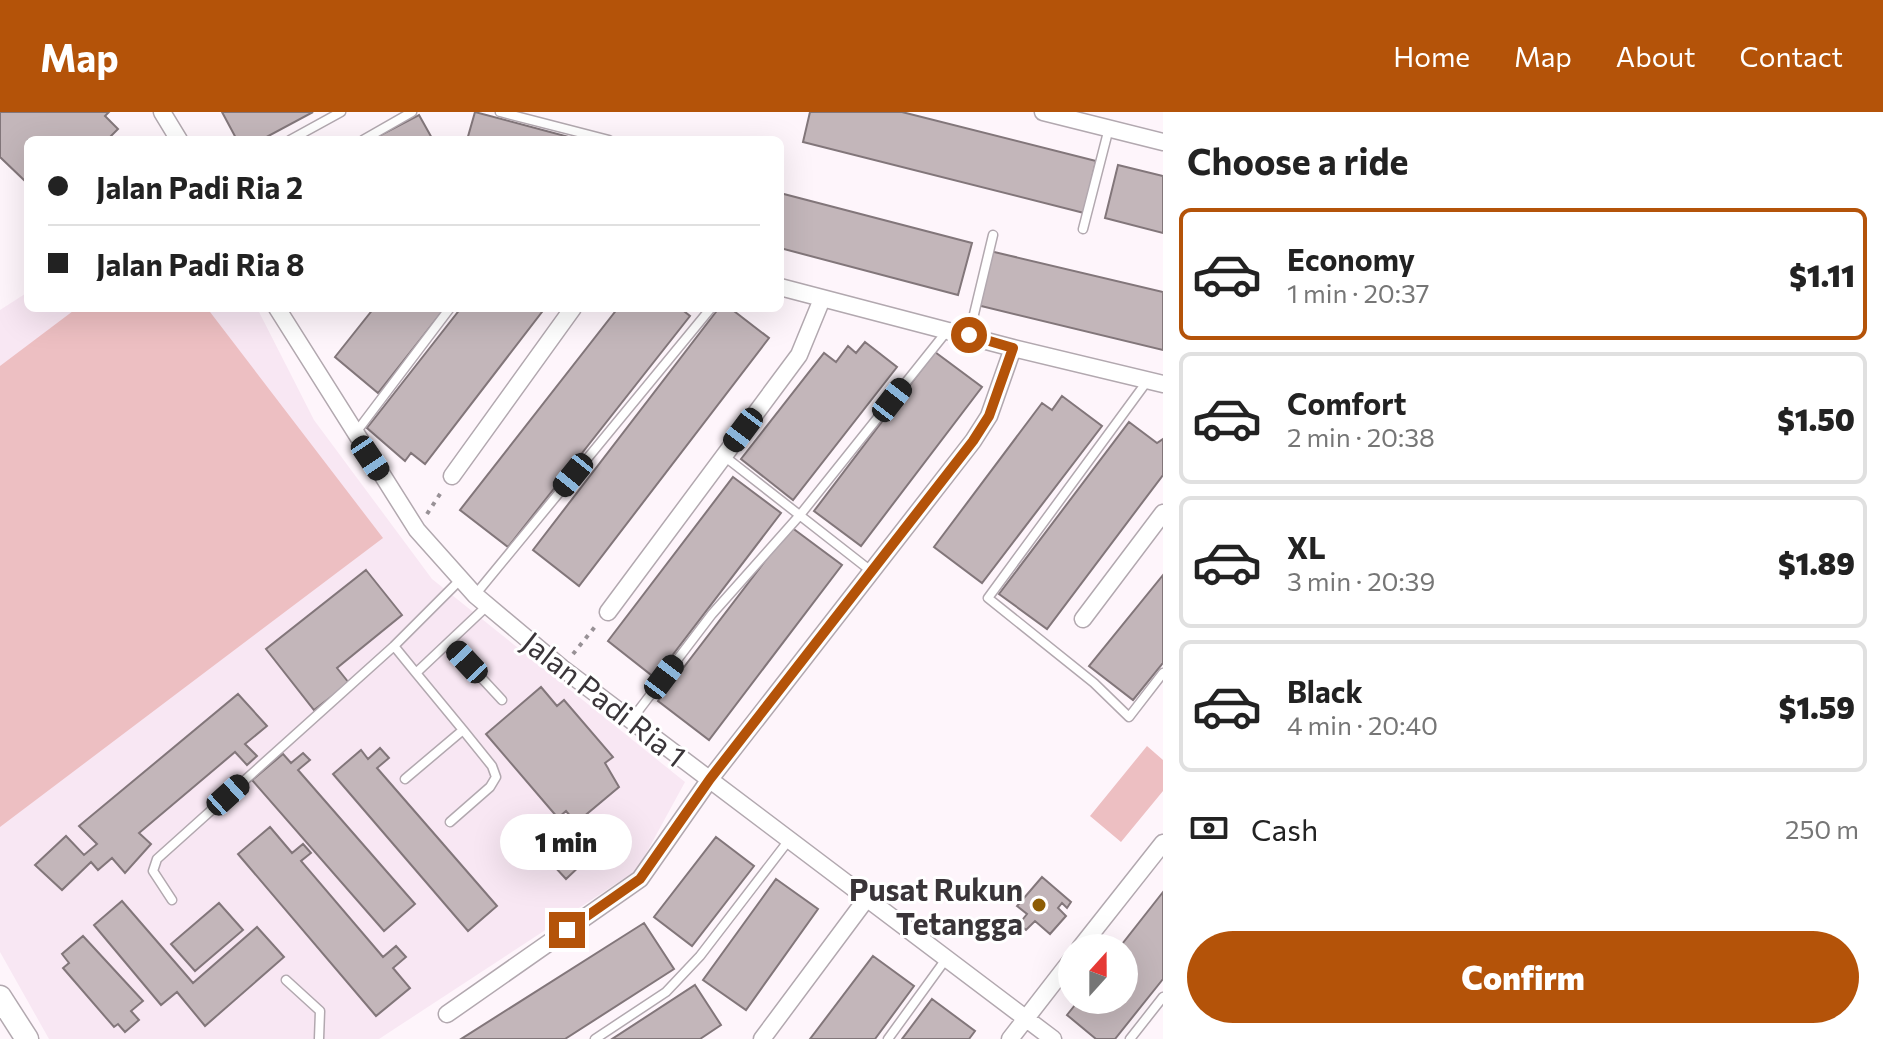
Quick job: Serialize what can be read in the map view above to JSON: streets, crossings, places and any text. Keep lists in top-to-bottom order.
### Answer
{
  "streets": {
    "street": ["Jalan Padi Ria 1"]
  },
  "places": ["Pusat Rukun Tetangga"],
  "north": "top",
  "page": {
    "header": "Map",
    "nav": [
      "Home",
      "Map",
      "About",
      "Contact"
    ],
    "heading": "Choose a ride",
    "banner": ["Jalan Padi Ria 2", "Jalan Padi Ria 8"],
    "list": [
      {
        "name": "Economy",
        "note": "1 min · 20:37",
        "value": "$1.11"
      },
      {
        "name": "Comfort",
        "note": "2 min · 20:38",
        "value": "$1.50"
      },
      {
        "name": "XL",
        "note": "3 min · 20:39",
        "value": "$1.89"
      },
      {
        "name": "Black",
        "note": "4 min · 20:40",
        "value": "$1.59"
      }
    ],
    "pay": ["Cash", "250 m"],
    "bubble": "1 min",
    "buttons": "Confirm"
  }
}
